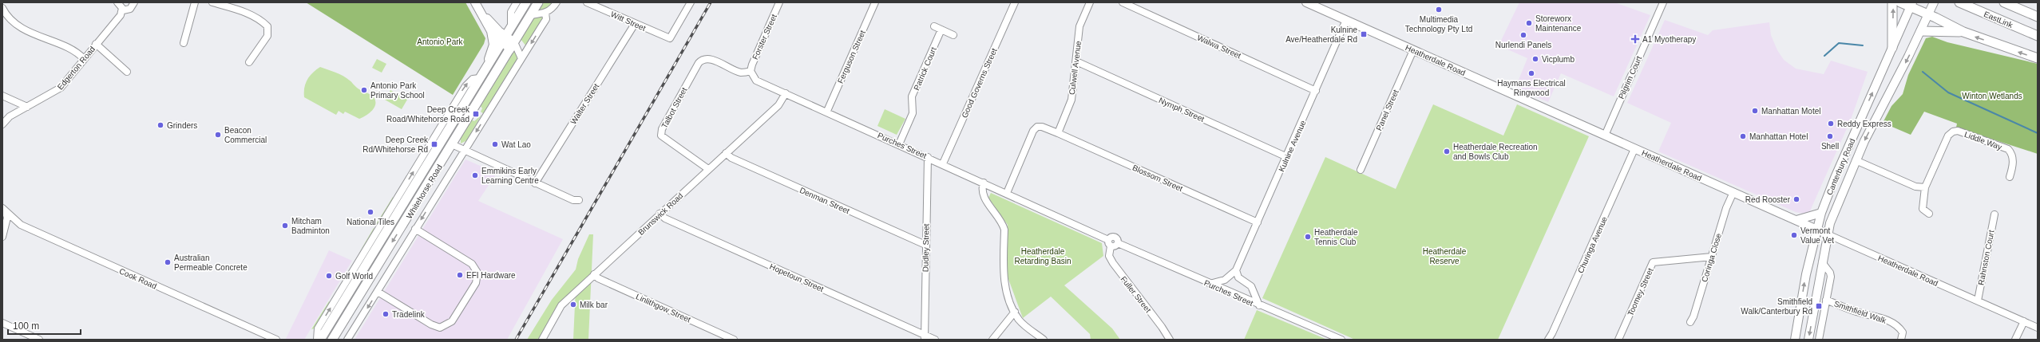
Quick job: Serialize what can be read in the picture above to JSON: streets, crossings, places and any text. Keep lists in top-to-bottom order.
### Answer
{
  "streets": {
    "highway": ["EastLink", "Whitehorse Road"],
    "main road": ["Heatherdale Road", "Canterbury Road"],
    "street": [
      "Witt Street",
      "Forster Street",
      "Walwa Street",
      "Ferguson Street",
      "Edgerton Road",
      "Culwell Avenue",
      "Patrick Court",
      "Pilgrim Court",
      "Good Governs Street",
      "Walter Street",
      "Talbot Street",
      "Nymph Street",
      "Panel Street",
      "Liddle Way",
      "Purches Street",
      "Kulnine Avenue",
      "Blossom Street",
      "Denman Street",
      "Brunswick Road",
      "Churinga Avenue",
      "Dudley Street",
      "Coringa Close",
      "Rahnston Court",
      "Hopetoun Street",
      "Cook Road",
      "Toomey Street",
      "Fuller Street",
      "Linlithgow Street",
      "Smithfield Walk"
    ]
  },
  "crossings": [
    ["Witt Street", "Walter Street"],
    ["Forster Street", "Talbot Street"],
    ["Forster Street", "Purches Street"],
    ["Walwa Street", "Kulnine Avenue"],
    ["Ferguson Street", "Purches Street"],
    ["Heatherdale Road", "Pilgrim Court"],
    ["Heatherdale Road", "Panel Street"],
    ["Heatherdale Road", "Kulnine Avenue"],
    ["Heatherdale Road", "Canterbury Road"],
    ["Heatherdale Road", "Churinga Avenue"],
    ["Heatherdale Road", "Coringa Close"],
    ["Heatherdale Road", "Rahnston Court"],
    ["Culwell Avenue", "Nymph Street"],
    ["Culwell Avenue", "Blossom Street"],
    ["Patrick Court", "Purches Street"],
    ["Good Governs Street", "Purches Street"],
    ["Talbot Street", "Purches Street"],
    ["Talbot Street", "Brunswick Road"],
    ["Nymph Street", "Kulnine Avenue"],
    ["Purches Street", "Kulnine Avenue"],
    ["Purches Street", "Brunswick Road"],
    ["Purches Street", "Dudley Street"],
    ["Purches Street", "Fuller Street"],
    ["Kulnine Avenue", "Blossom Street"],
    ["Denman Street", "Brunswick Road"],
    ["Denman Street", "Dudley Street"],
    ["Brunswick Road", "Hopetoun Street"],
    ["Brunswick Road", "Linlithgow Street"],
    ["Dudley Street", "Hopetoun Street"],
    ["Coringa Close", "Toomey Street"]
  ],
  "parks": [
    "Antonio Park",
    "Winton Wetlands",
    "Heatherdale Retarding Basin",
    "Heatherdale Reserve"
  ],
  "places": {
    "other": [
      "Multimedia Technology Pty Ltd",
      "Storeworx Maintenance",
      "Nurlendi Panels",
      "Vicplumb",
      "Haymans Electrical Ringwood",
      "Antonio Park Primary School",
      "Manhattan Motel",
      "Reddy Express",
      "Grinders",
      "Beacon Commercial",
      "Manhattan Hotel",
      "Shell",
      "Wat Lao",
      "Heatherdale Recreation and Bowls Club",
      "Emmikins Early Learning Centre",
      "Red Rooster",
      "National Tiles",
      "Mitcham Badminton",
      "Vermont Value Vet",
      "Heatherdale Tennis Club",
      "Australian Permeable Concrete",
      "EFI Hardware",
      "Golf World",
      "Milk bar",
      "Tradelink"
    ],
    "transit": [
      "Kulnine Ave/Heatherdale Rd",
      "Deep Creek Road/Whitehorse Road",
      "Deep Creek Rd/Whitehorse Rd",
      "Smithfield Walk/Canterbury Rd"
    ],
    "health": ["A1 Myotherapy"]
  },
  "scale_bar": "100 m"
}
